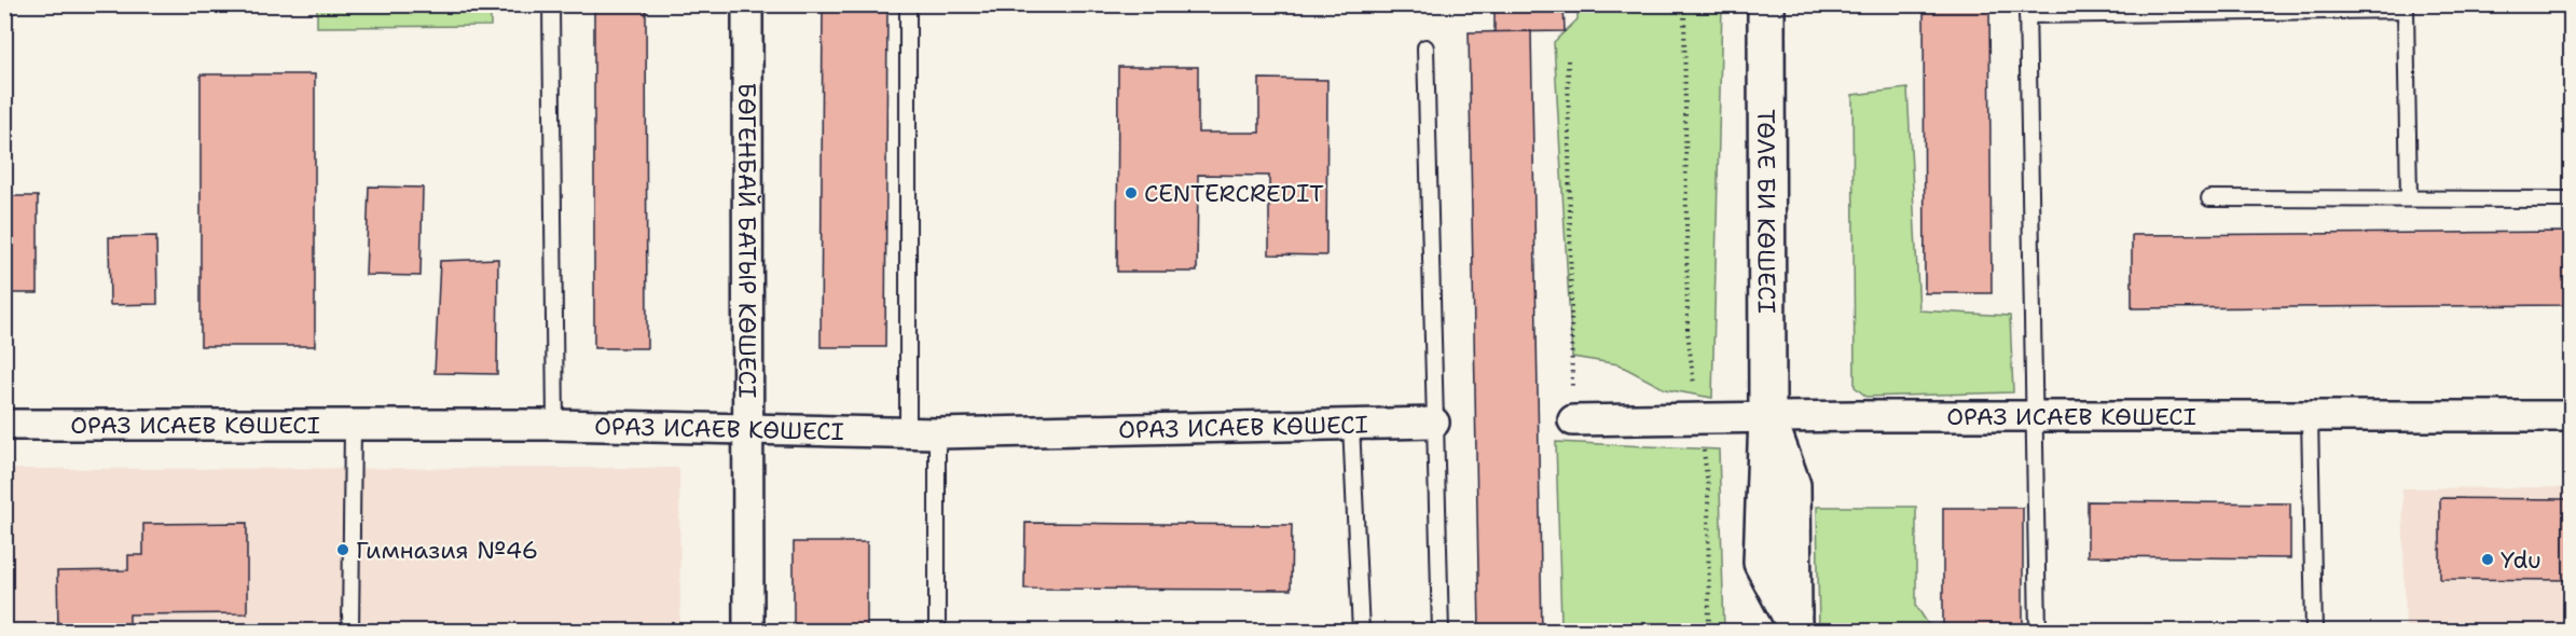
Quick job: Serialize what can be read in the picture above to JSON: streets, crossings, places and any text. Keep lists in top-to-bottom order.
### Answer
{
  "streets": {
    "main road": ["ТӨЛЕ БИ КӨШЕСІ"],
    "street": ["БӨГЕНБАЙ БАТЫР КӨШЕСІ", "ОРАЗ ИСАЕВ КӨШЕСІ"]
  },
  "crossings": [
    ["ТӨЛЕ БИ КӨШЕСІ", "ОРАЗ ИСАЕВ КӨШЕСІ"],
    ["БӨГЕНБАЙ БАТЫР КӨШЕСІ", "ОРАЗ ИСАЕВ КӨШЕСІ"]
  ],
  "places": ["CENTERCREDIT", "Гимназия №46", "Ydu"]
}
